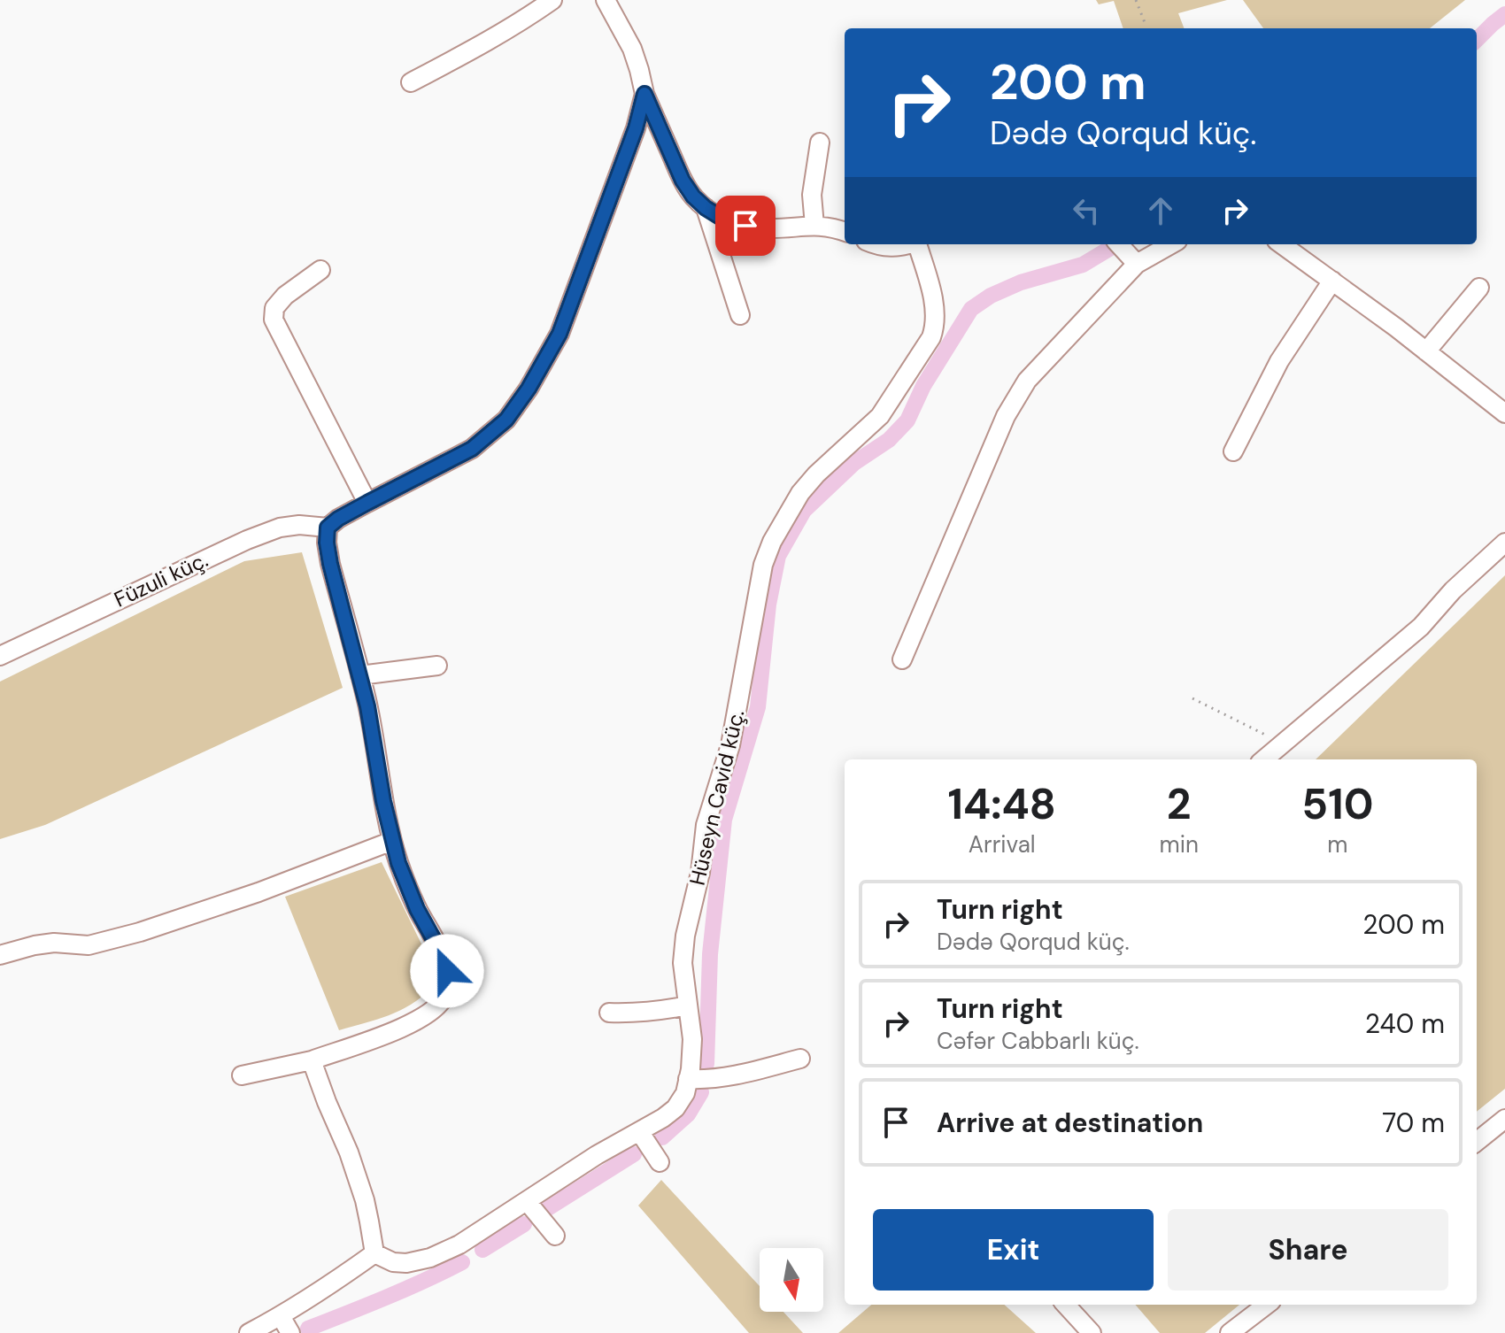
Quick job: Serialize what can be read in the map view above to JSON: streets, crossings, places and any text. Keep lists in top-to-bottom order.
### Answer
{
  "streets": {
    "street": ["Füzuli küç.", "Hüseyn Cavid küç."]
  },
  "north": "bottom",
  "page": {
    "turn": ["200 m", "Dədə Qorqud küç."],
    "eta": [
      "14:48",
      "Arrival",
      "2",
      "min",
      "510",
      "m"
    ],
    "list": [
      {
        "name": "Turn right",
        "note": "Dədə Qorqud küç.",
        "value": "200 m"
      },
      {
        "name": "Turn right",
        "note": "Cəfər Cabbarlı küç.",
        "value": "240 m"
      },
      {
        "name": "Arrive at destination",
        "value": "70 m"
      }
    ],
    "buttons": ["Exit", "Share"]
  }
}
